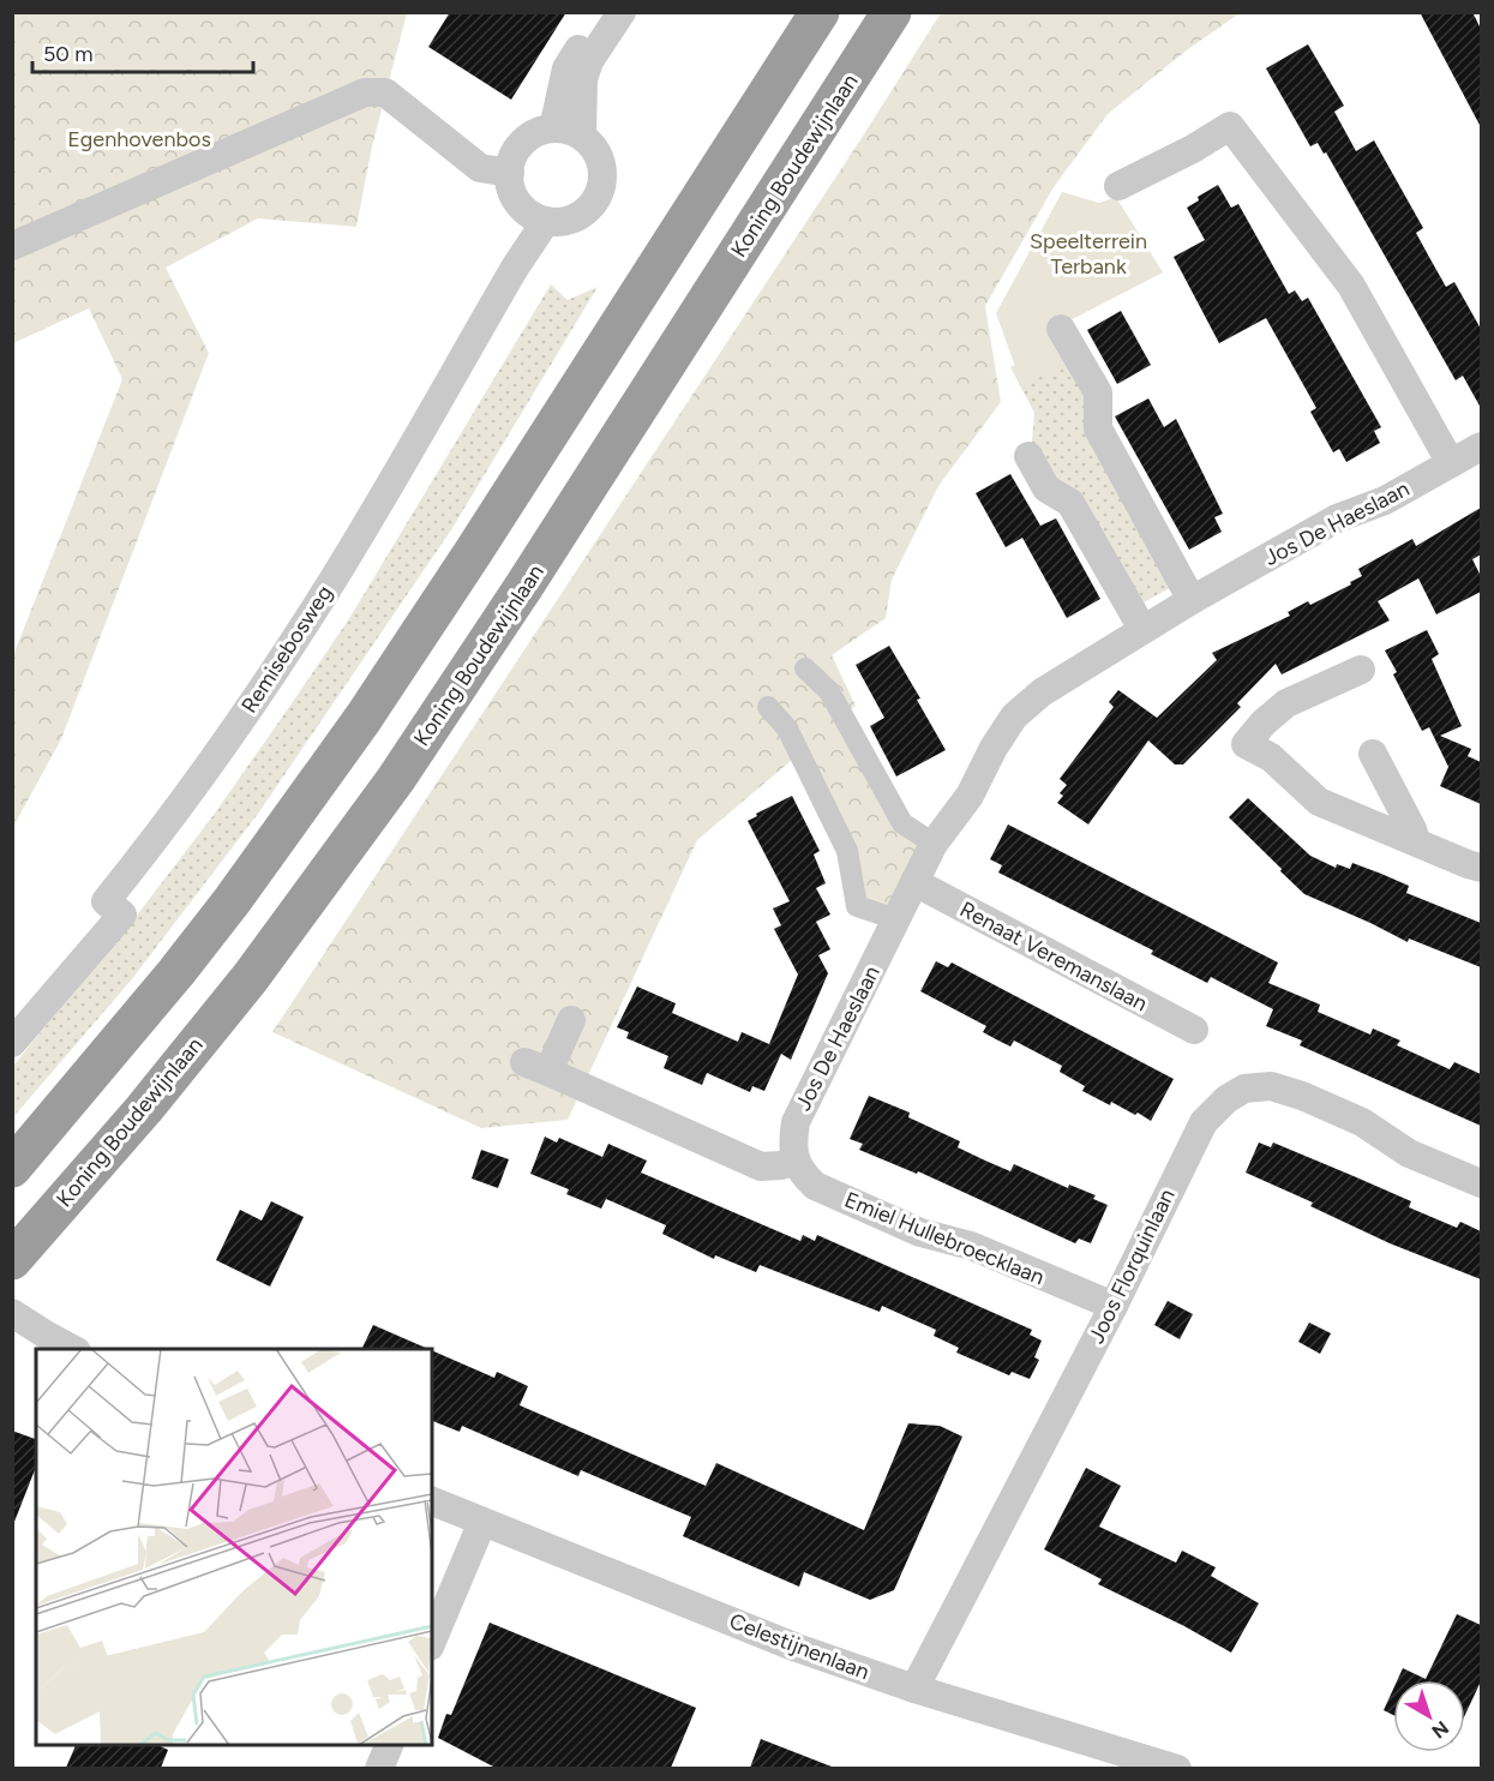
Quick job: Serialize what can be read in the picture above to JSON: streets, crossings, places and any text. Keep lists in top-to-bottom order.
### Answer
{
  "streets": {
    "highway": ["Koning Boudewijnlaan"],
    "street": [
      "Jos De Haeslaan",
      "Remisebosweg",
      "Renaat Veremanslaan",
      "Emiel Hullebroecklaan",
      "Joos Florquinlaan",
      "Celestijnenlaan"
    ]
  },
  "crossings": [
    ["Jos De Haeslaan", "Renaat Veremanslaan"],
    ["Jos De Haeslaan", "Emiel Hullebroecklaan"],
    ["Emiel Hullebroecklaan", "Joos Florquinlaan"],
    ["Joos Florquinlaan", "Celestijnenlaan"]
  ],
  "parks": ["Egenhovenbos", "Speelterrein Terbank"],
  "scale_bar": "50 m",
  "north": "bottom right"
}
